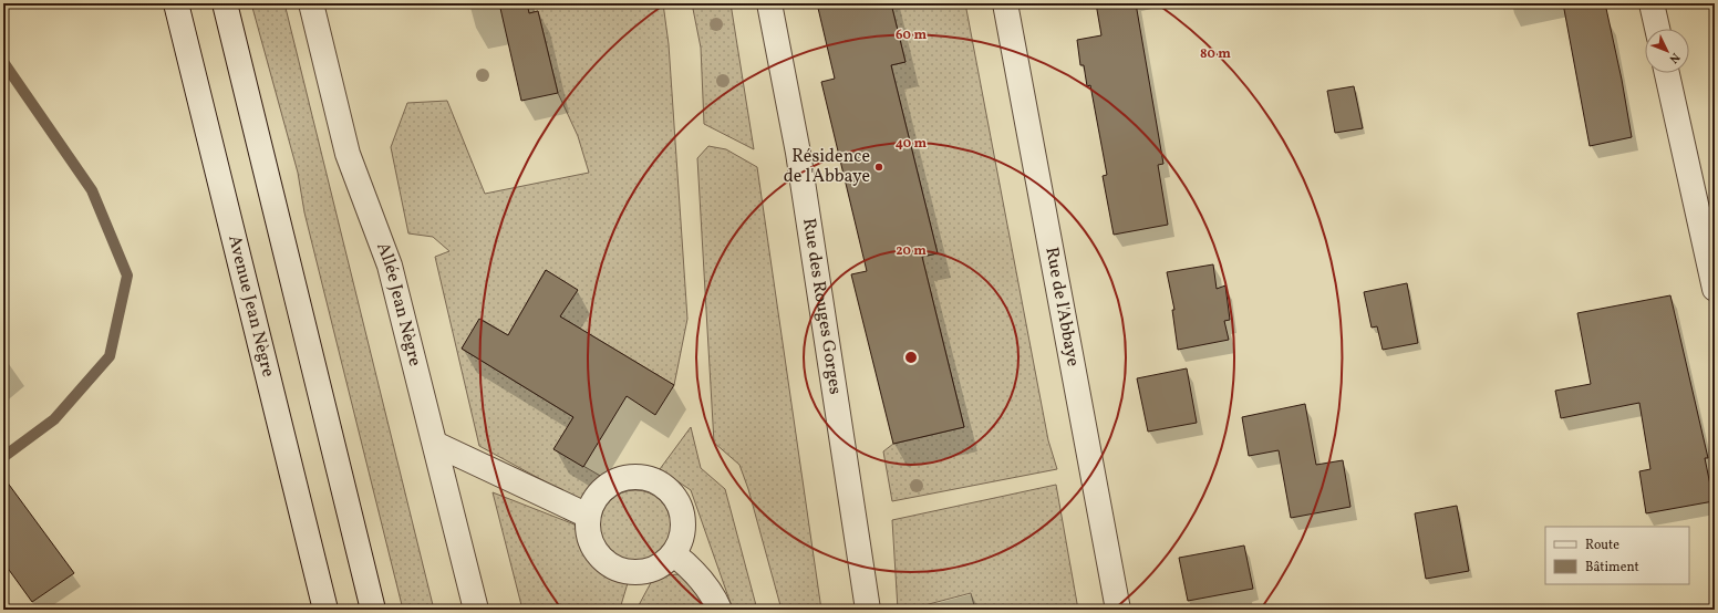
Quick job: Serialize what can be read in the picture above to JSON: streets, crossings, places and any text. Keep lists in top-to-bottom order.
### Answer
{
  "streets": {
    "street": [
      "Allée Jean Nègre",
      "Avenue Jean Nègre",
      "Rue des Rouges Gorges",
      "Rue de l'Abbaye"
    ]
  },
  "places": ["Résidence de l'Abbaye"],
  "legend": ["Route", "Bâtiment"],
  "north": "bottom right",
  "rings": [
    "60 m",
    "80 m",
    "40 m",
    "20 m"
  ]
}
